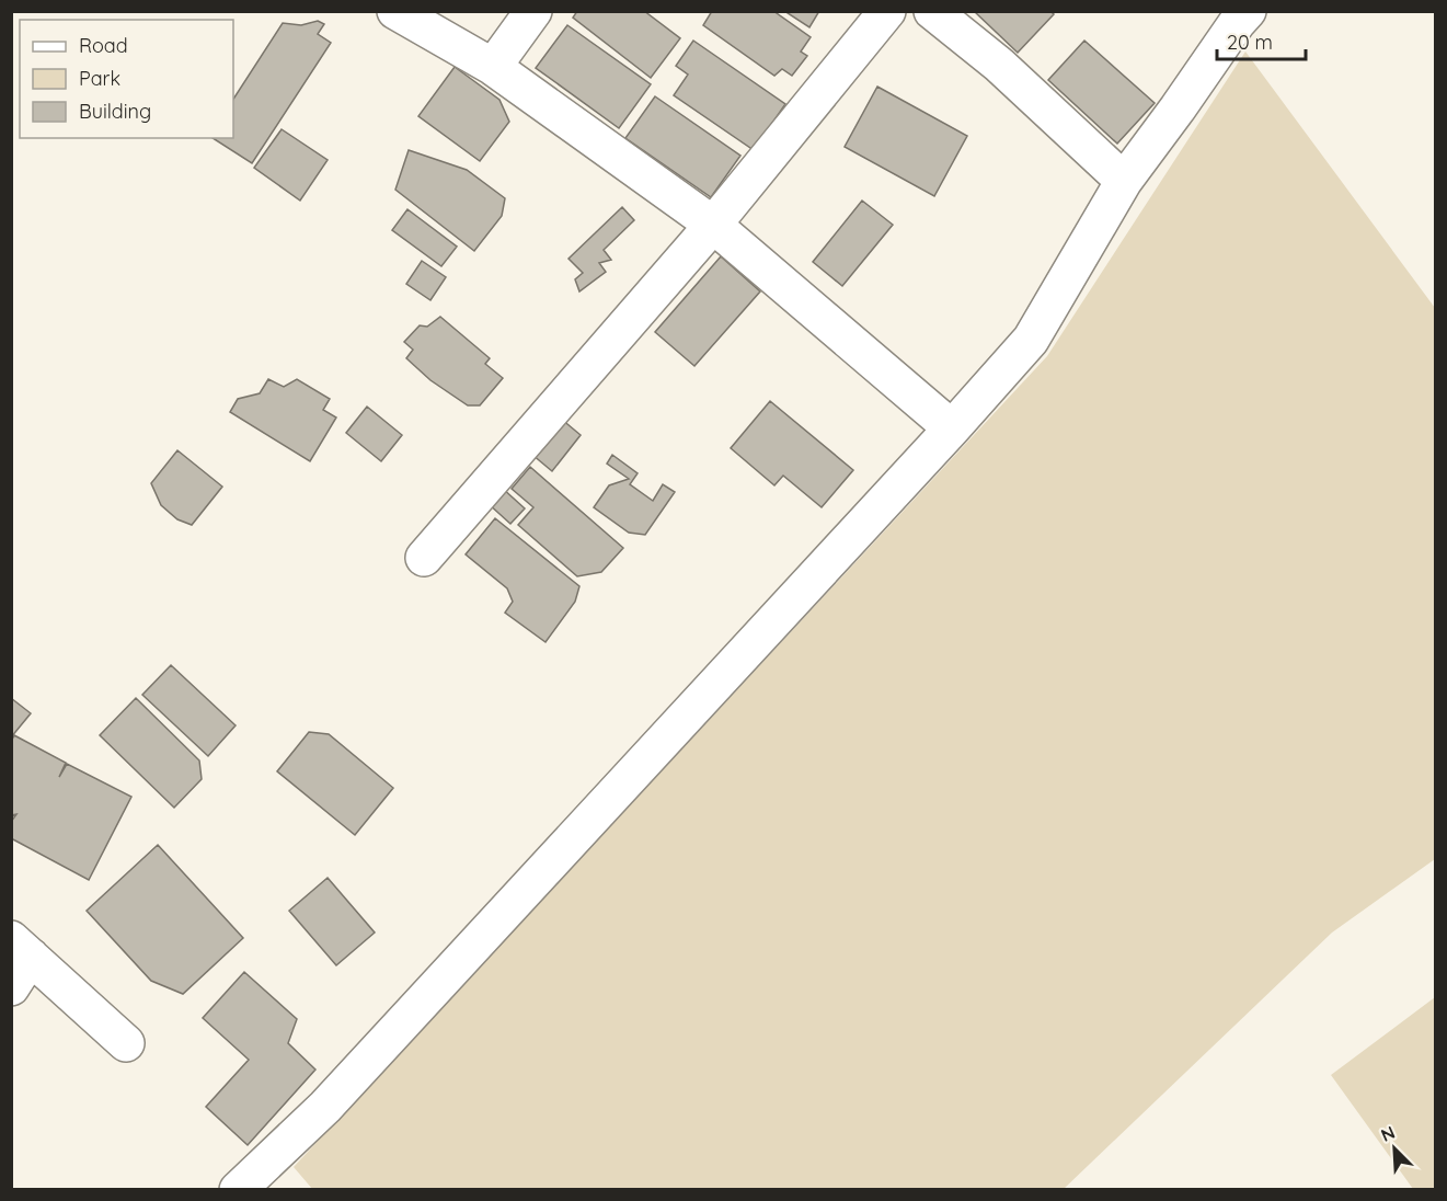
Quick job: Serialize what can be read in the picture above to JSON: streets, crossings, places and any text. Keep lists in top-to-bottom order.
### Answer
{
  "legend": ["Road", "Park", "Building"],
  "scale_bar": "20 m",
  "north": "top left"
}
